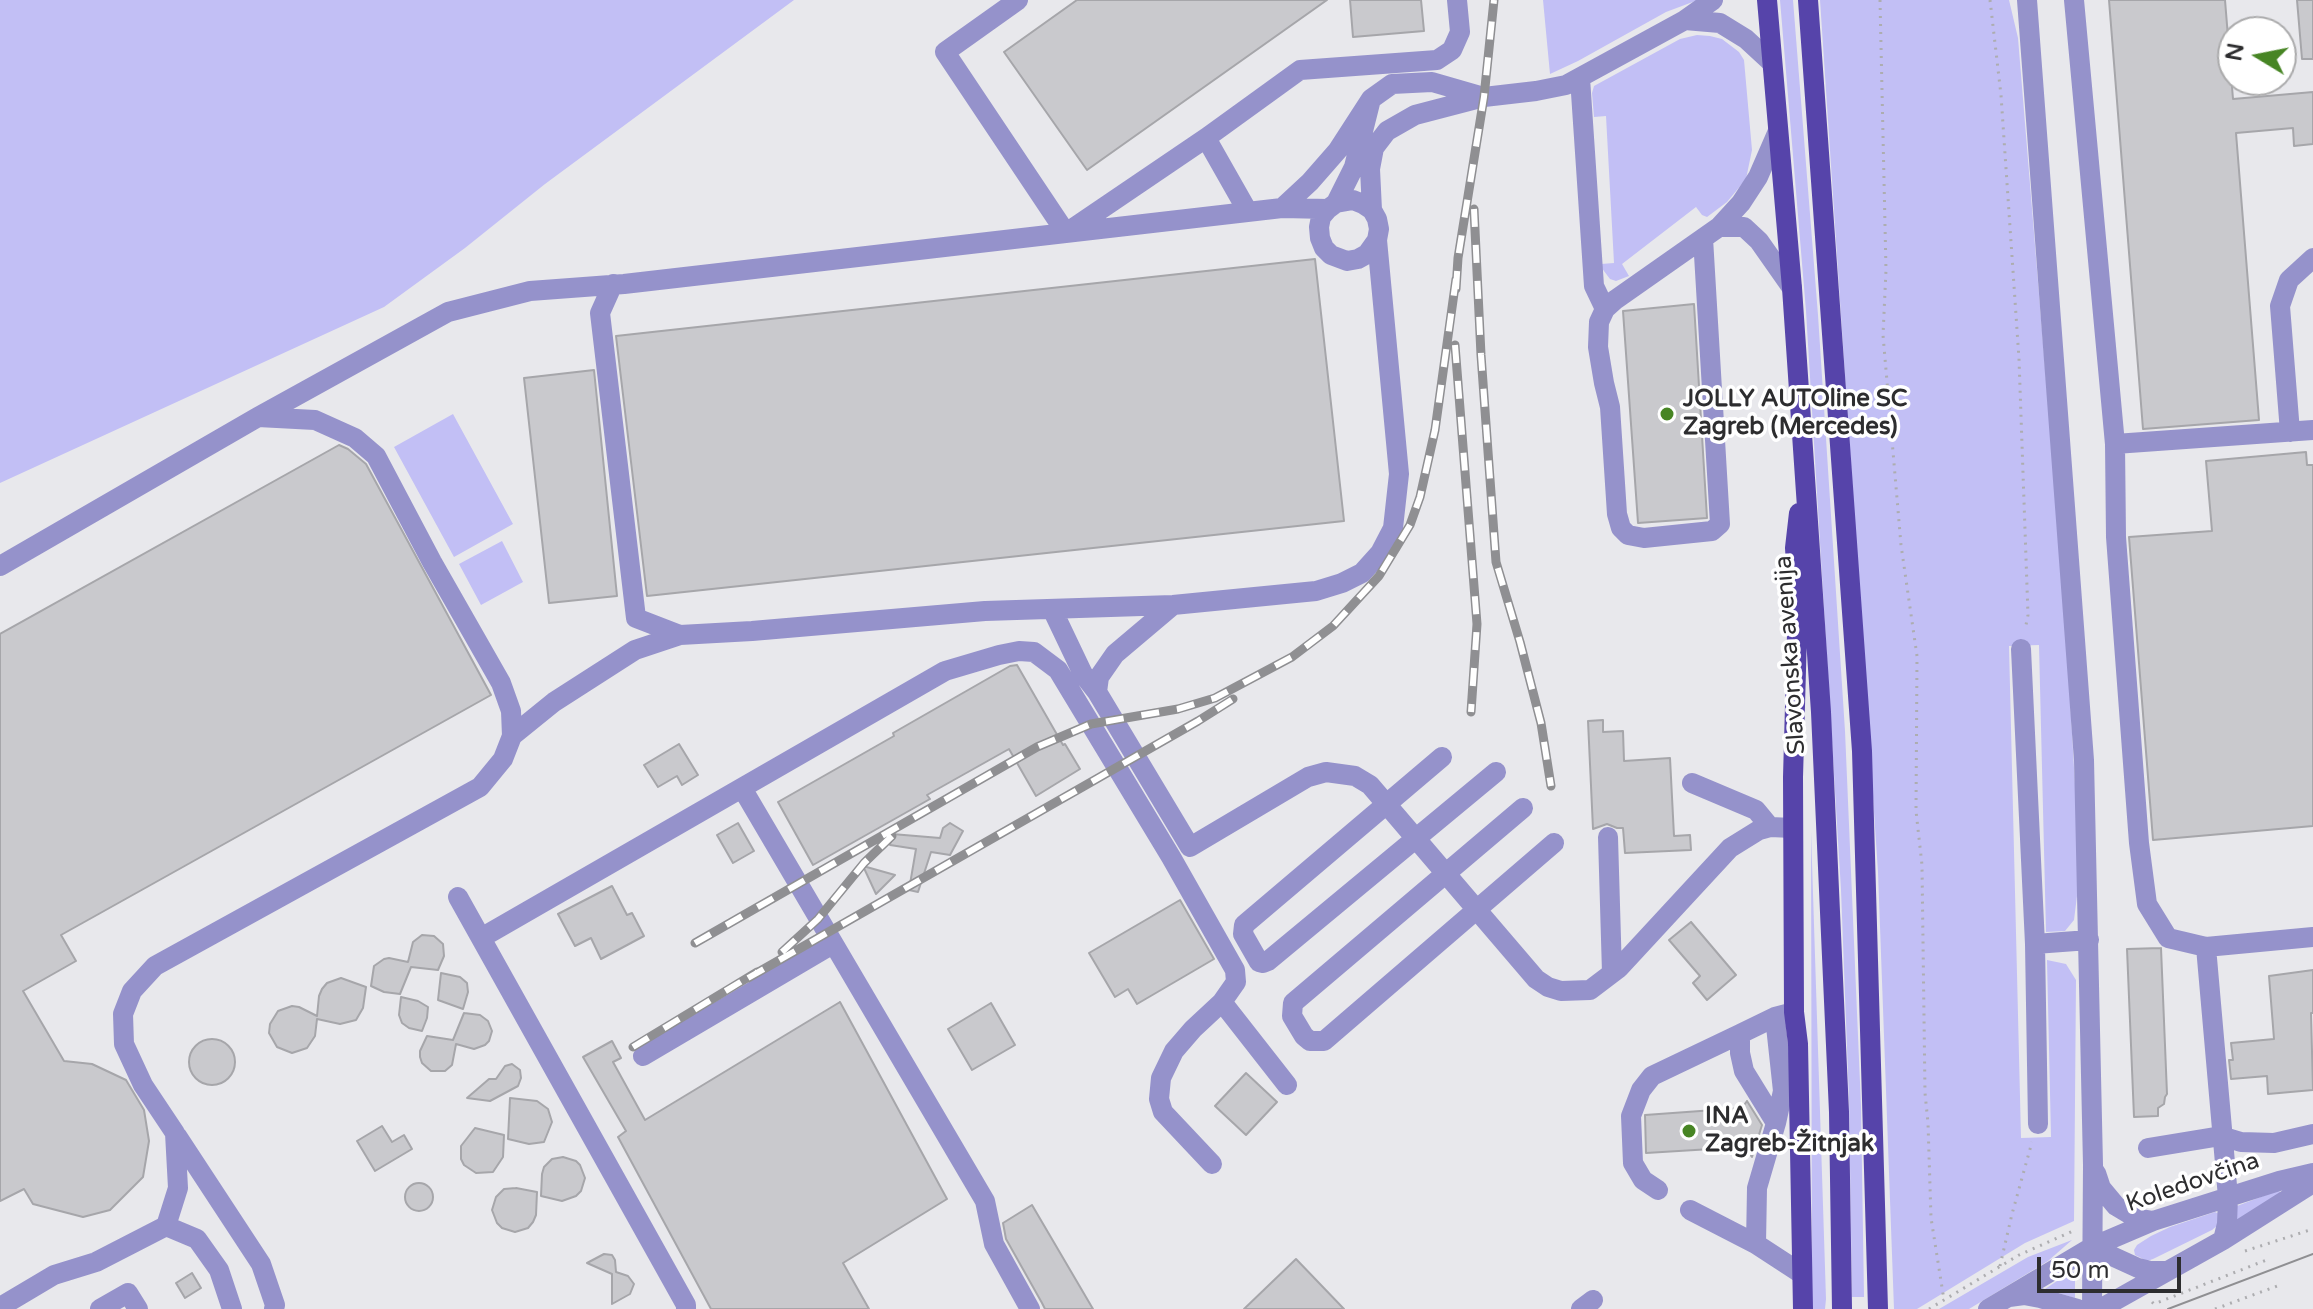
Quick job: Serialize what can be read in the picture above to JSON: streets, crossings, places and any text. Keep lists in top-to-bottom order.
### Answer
{
  "streets": {
    "main road": ["Slavonska avenija"],
    "street": ["Koledovčina"]
  },
  "places": ["JOLLY AUTOline SC Zagreb (Mercedes)", "INA Zagreb-Žitnjak"],
  "scale_bar": "50 m",
  "north": "left"
}
